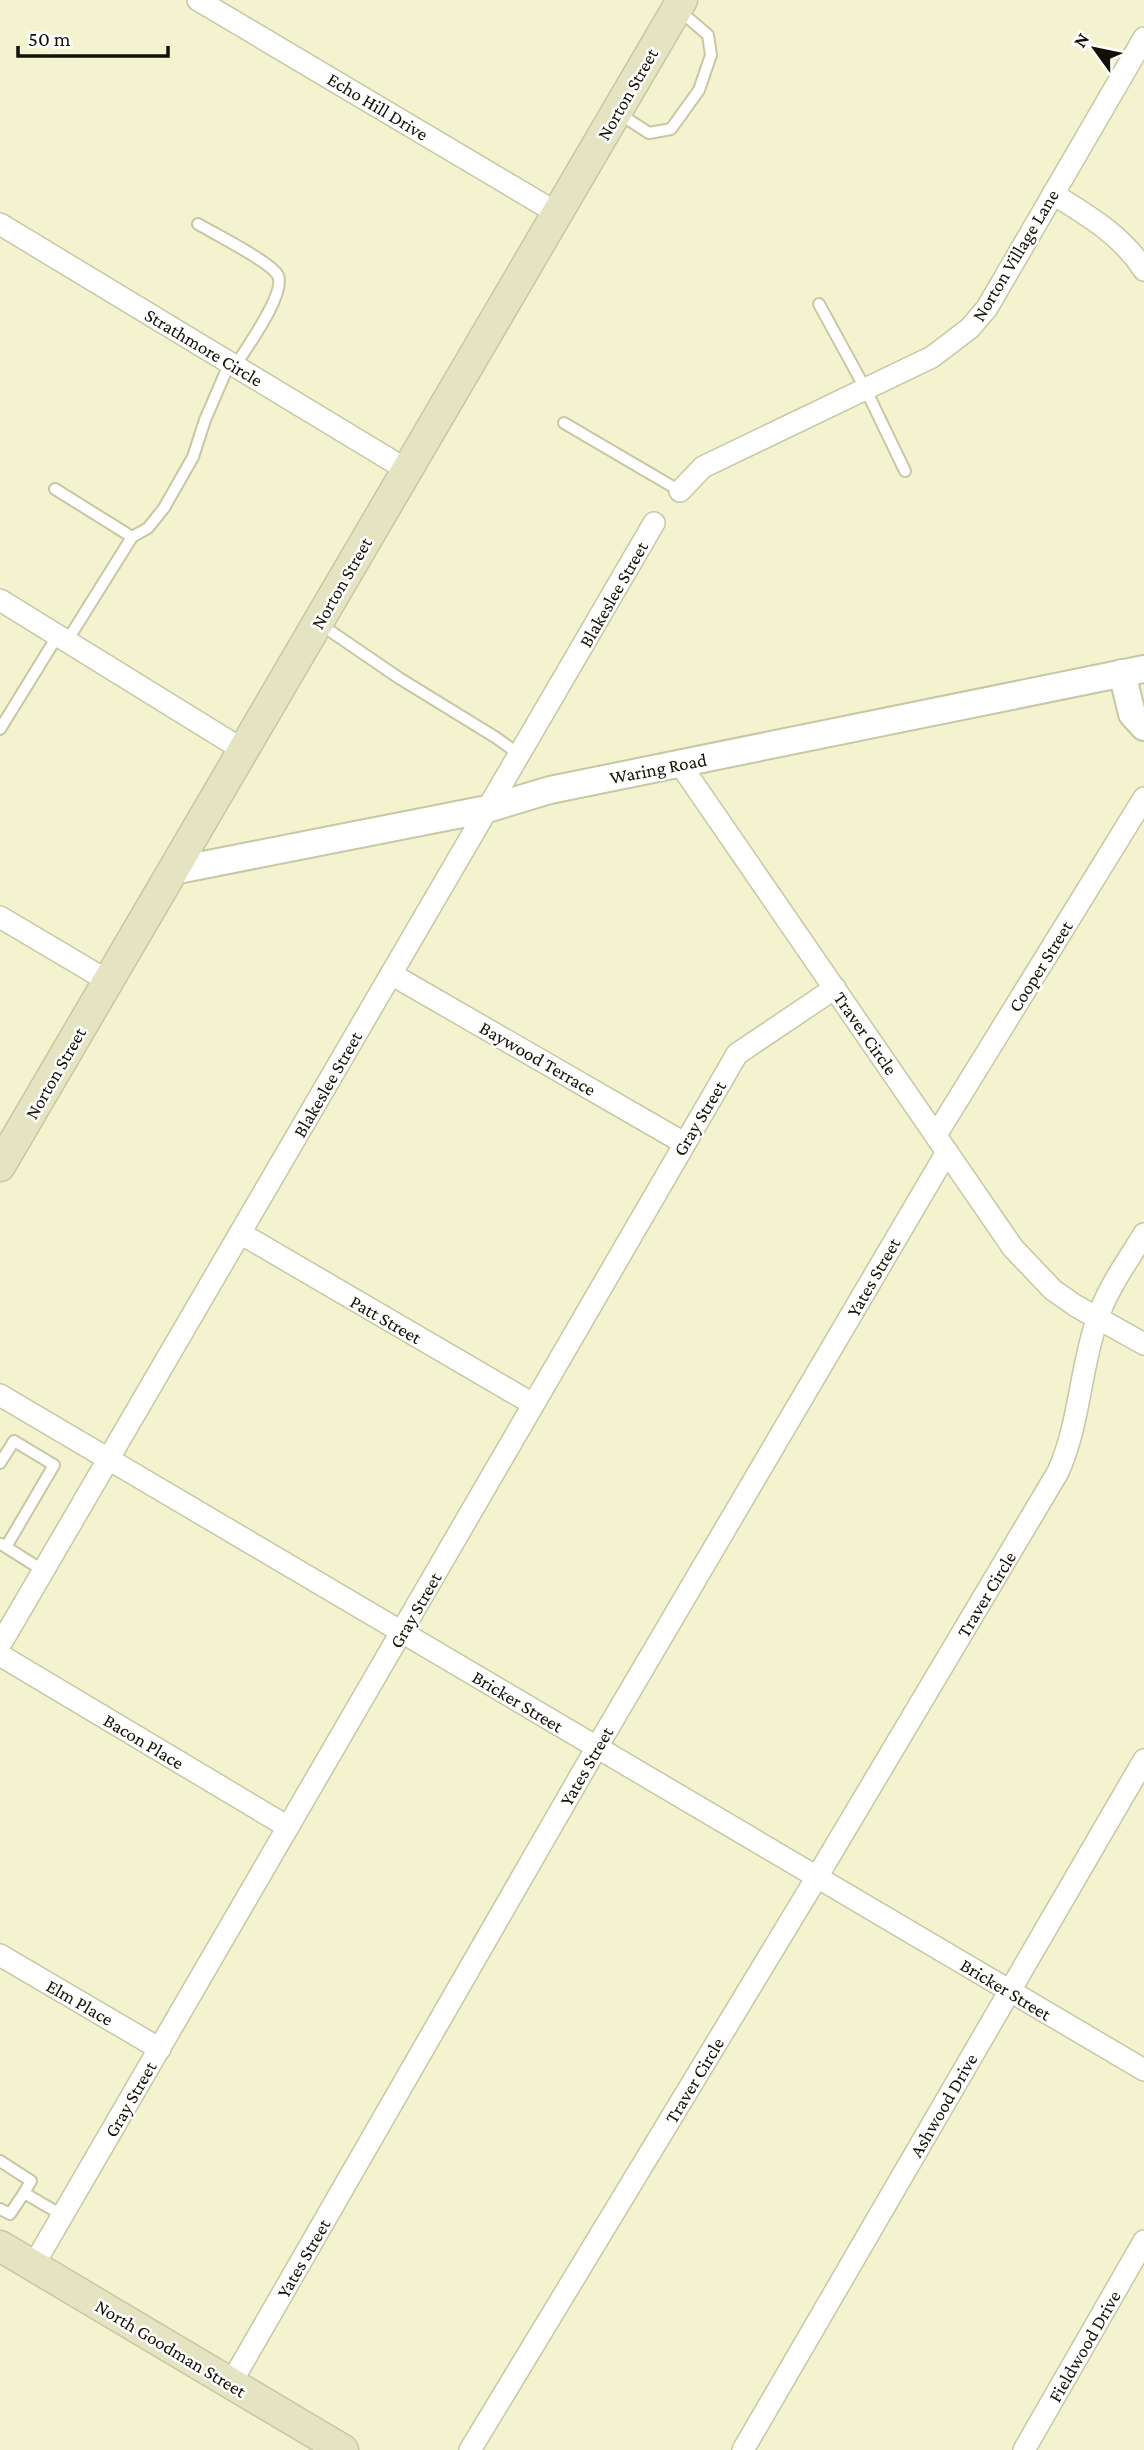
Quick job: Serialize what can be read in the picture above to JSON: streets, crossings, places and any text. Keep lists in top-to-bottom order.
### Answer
{
  "streets": {
    "main road": ["Norton Street", "North Goodman Street"],
    "street": [
      "Echo Hill Drive",
      "Norton Village Lane",
      "Strathmore Circle",
      "Blakeslee Street",
      "Waring Road",
      "Cooper Street",
      "Traver Circle",
      "Baywood Terrace",
      "Gray Street",
      "Yates Street",
      "Patt Street",
      "Bricker Street",
      "Bacon Place",
      "Elm Place",
      "Ashwood Drive",
      "Fieldwood Drive"
    ]
  },
  "crossings": [
    ["Norton Street", "Echo Hill Drive"],
    ["Norton Street", "Strathmore Circle"],
    ["Norton Street", "Waring Road"],
    ["Blakeslee Street", "Waring Road"],
    ["Blakeslee Street", "Baywood Terrace"],
    ["Blakeslee Street", "Patt Street"],
    ["Blakeslee Street", "Bricker Street"],
    ["Waring Road", "Traver Circle"],
    ["Cooper Street", "Traver Circle"],
    ["Cooper Street", "Yates Street"],
    ["Traver Circle", "Gray Street"],
    ["Traver Circle", "Yates Street"],
    ["Traver Circle", "Bricker Street"],
    ["Baywood Terrace", "Gray Street"],
    ["Gray Street", "Patt Street"],
    ["Gray Street", "Bricker Street"],
    ["Gray Street", "Bacon Place"],
    ["Gray Street", "Elm Place"],
    ["Gray Street", "North Goodman Street"],
    ["Yates Street", "Bricker Street"],
    ["Yates Street", "North Goodman Street"],
    ["Bricker Street", "Ashwood Drive"]
  ],
  "scale_bar": "50 m",
  "north": "top left"
}
